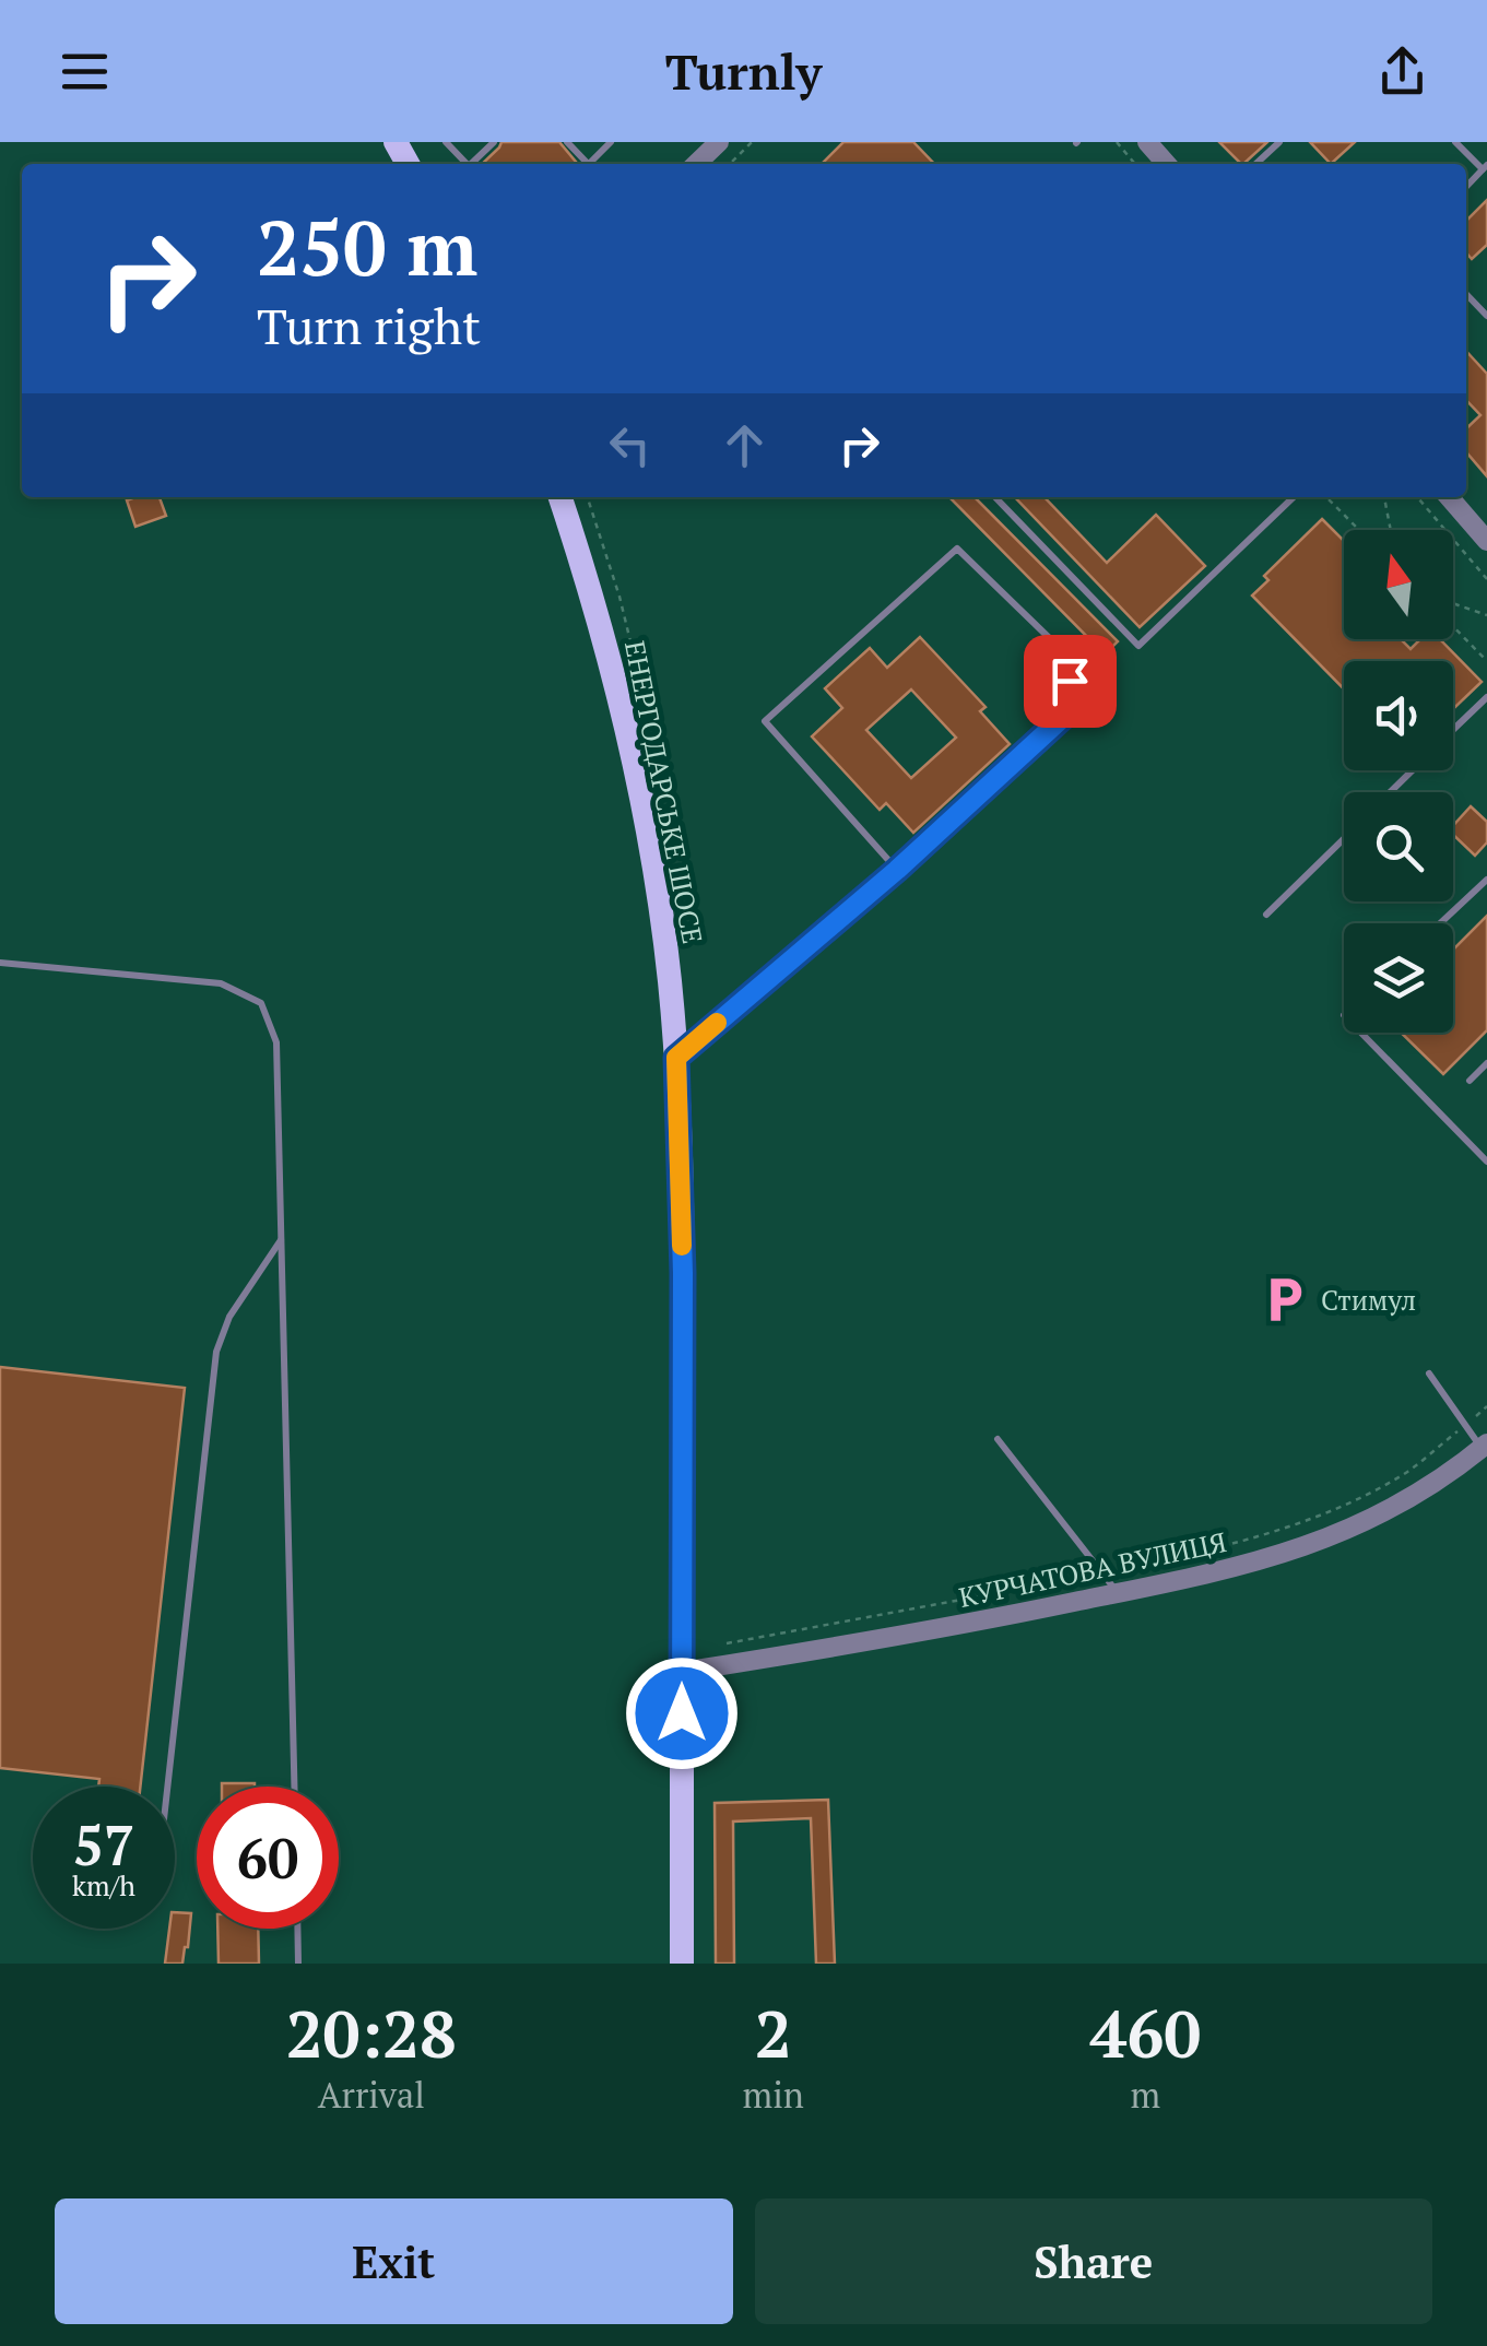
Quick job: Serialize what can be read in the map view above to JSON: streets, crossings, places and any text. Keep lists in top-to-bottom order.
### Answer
{
  "streets": {
    "main road": ["ЕНЕРГОДАРСЬКЕ ШОСЕ"],
    "street": ["КУРЧАТОВА ВУЛИЦЯ"]
  },
  "crossings": [
    ["ЕНЕРГОДАРСЬКЕ ШОСЕ", "КУРЧАТОВА ВУЛИЦЯ"]
  ],
  "places": {
    "parking": ["Стимул"]
  },
  "north": "top",
  "page": {
    "header": "Turnly",
    "turn": ["250 m", "Turn right"],
    "speed": "57 km/h",
    "limit": "60",
    "eta": [
      "20:28",
      "Arrival",
      "2",
      "min",
      "460",
      "m"
    ],
    "buttons": ["Exit", "Share"]
  }
}
